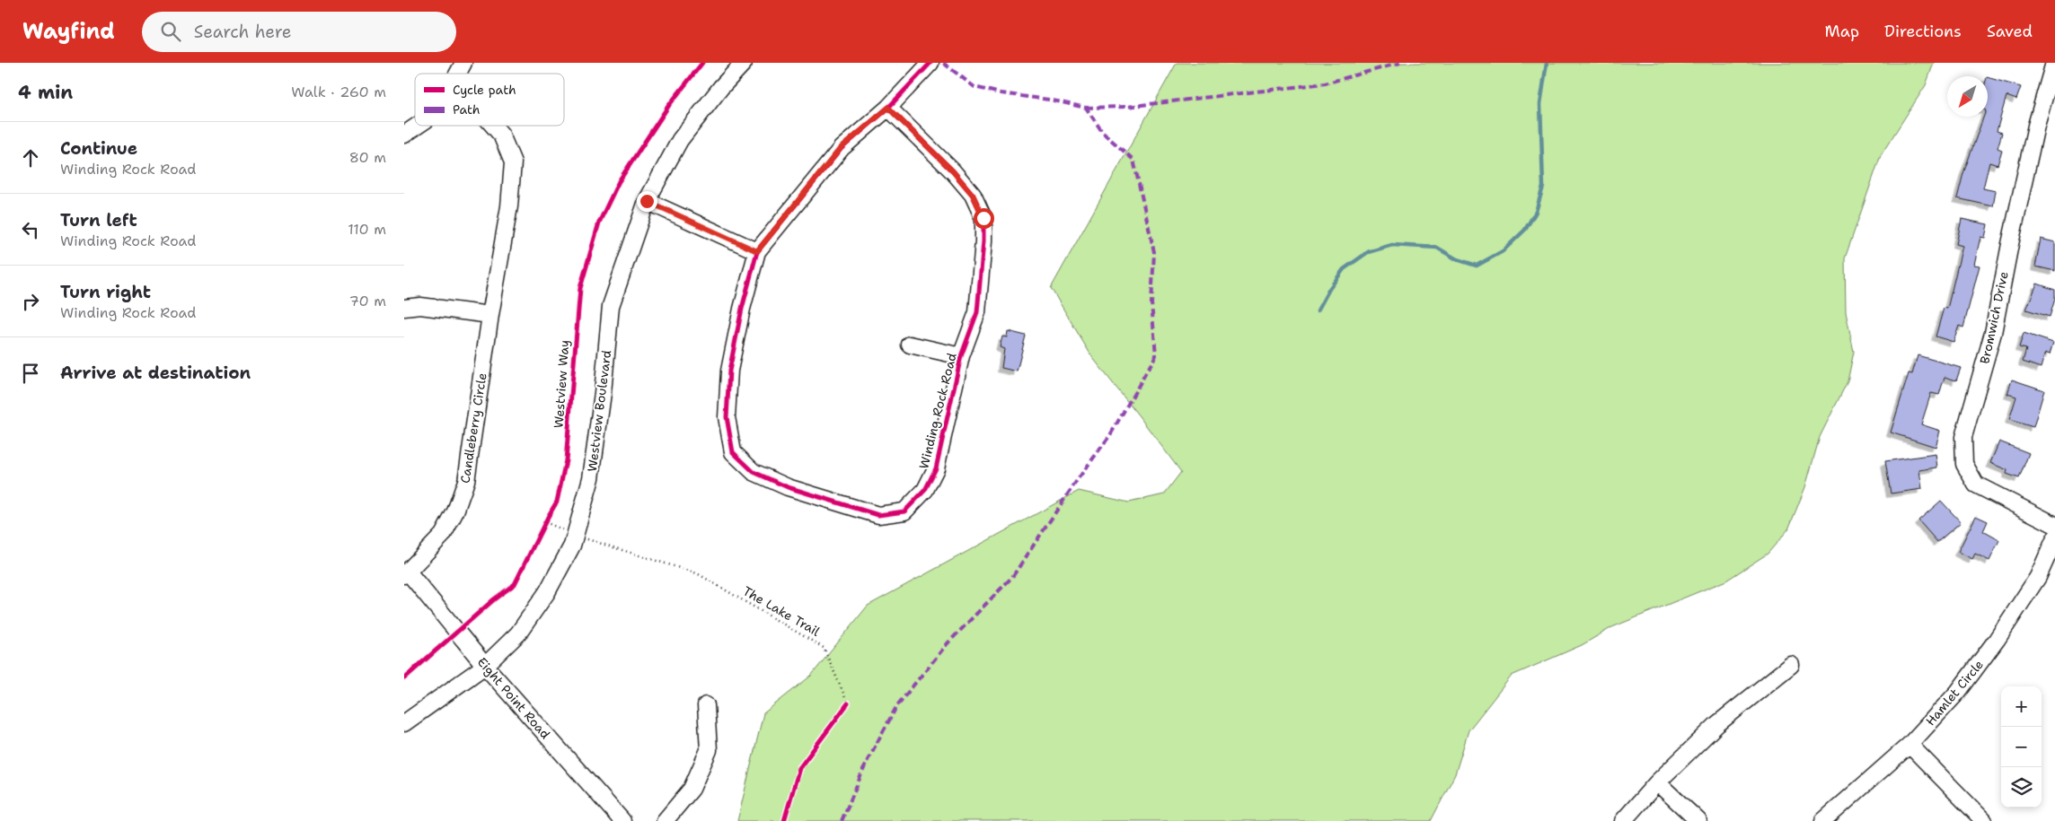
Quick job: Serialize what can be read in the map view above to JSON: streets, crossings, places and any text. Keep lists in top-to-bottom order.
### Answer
{
  "streets": {
    "street": [
      "Bromwich Drive",
      "Westview Boulevard",
      "Winding Rock Road",
      "Candleberry Circle",
      "Hamlet Circle",
      "Eight Point Road"
    ],
    "path": ["The Lake Trail"],
    "cycle path": ["Westview Way"]
  },
  "crossings": [
    ["Westview Boulevard", "The Lake Trail"],
    ["Westview Boulevard", "Eight Point Road"],
    ["Candleberry Circle", "Eight Point Road"]
  ],
  "legend": ["Cycle path", "Path"],
  "north": "bottom left",
  "page": {
    "header": "Wayfind",
    "search": "Search here",
    "nav": ["Map", "Directions", "Saved"],
    "heading": ["4 min", "Walk · 260 m"],
    "list": [
      ["Continue", "Winding Rock Road", "80 m"],
      ["Turn left", "Winding Rock Road", "110 m"],
      ["Turn right", "Winding Rock Road", "70 m"],
      "Arrive at destination"
    ],
    "map_buttons": ["+", "−"]
  }
}
